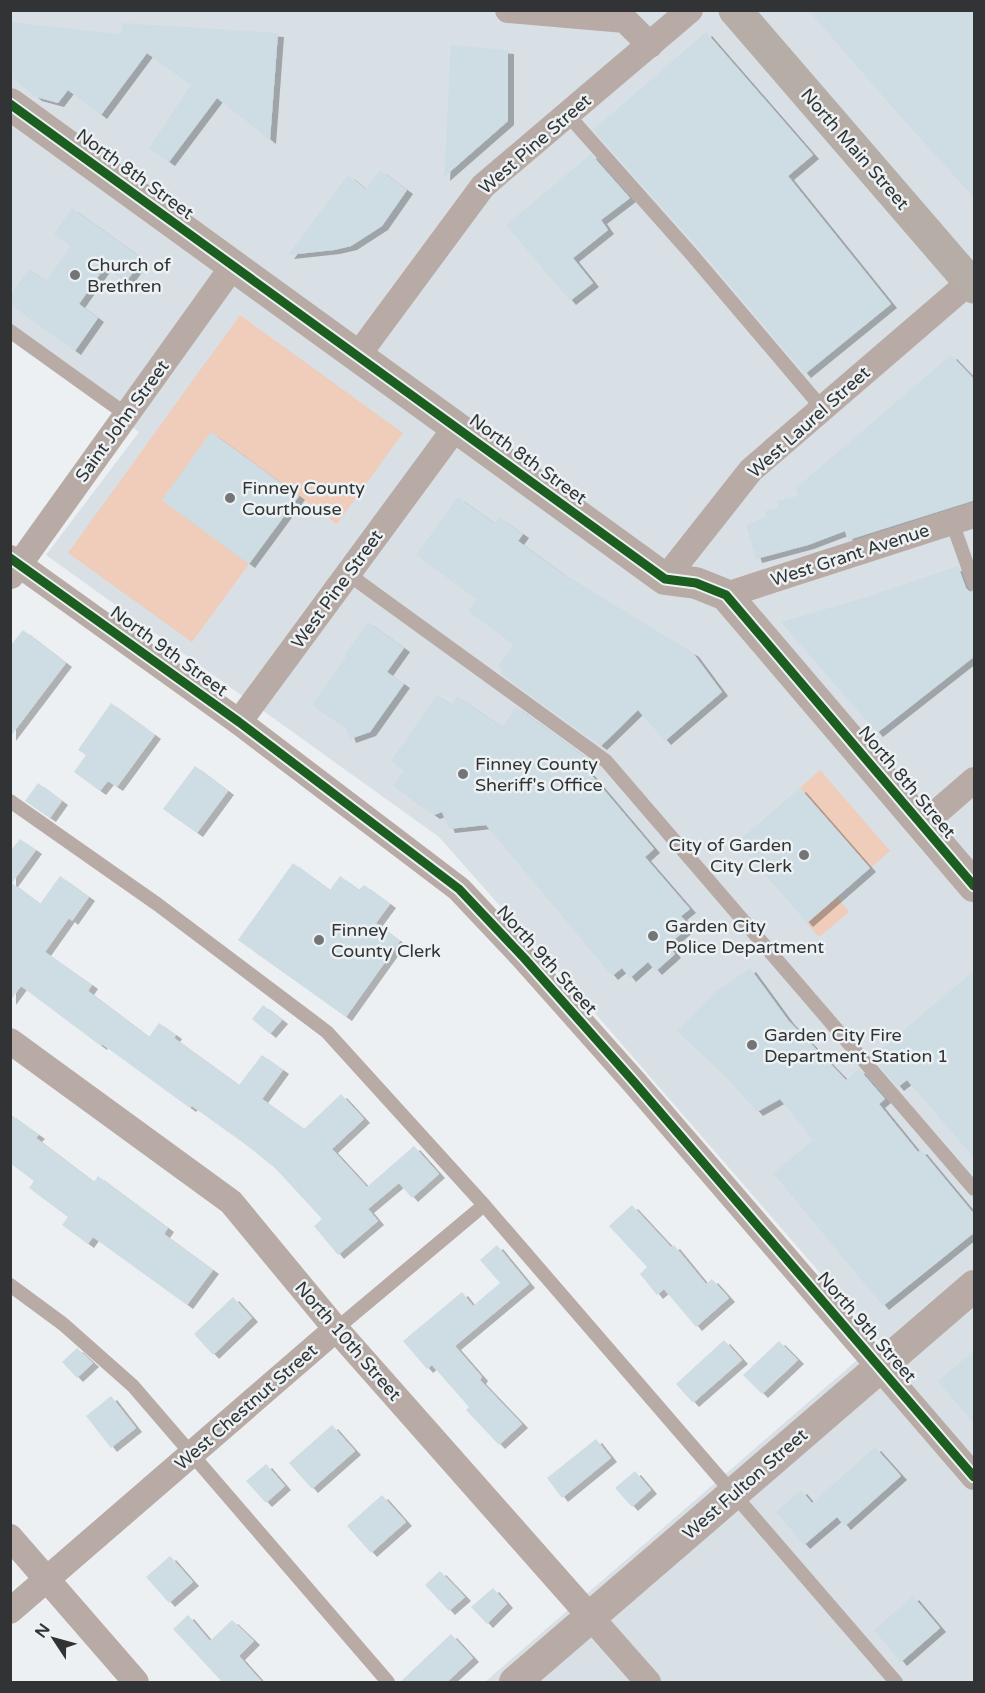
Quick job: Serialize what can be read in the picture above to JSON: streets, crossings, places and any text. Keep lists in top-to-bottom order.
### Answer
{
  "streets": {
    "main road": ["North Main Street"],
    "street": [
      "West Pine Street",
      "North 8th Street",
      "Saint John Street",
      "West Laurel Street",
      "West Grant Avenue",
      "North 9th Street",
      "North 10th Street",
      "West Chestnut Street",
      "West Fulton Street"
    ]
  },
  "crossings": [
    ["West Pine Street", "North 8th Street"],
    ["West Pine Street", "North 9th Street"],
    ["North Main Street", "West Laurel Street"],
    ["North 8th Street", "Saint John Street"],
    ["North 8th Street", "West Laurel Street"],
    ["North 8th Street", "West Grant Avenue"],
    ["Saint John Street", "North 9th Street"],
    ["North 9th Street", "West Fulton Street"],
    ["North 10th Street", "West Chestnut Street"],
    ["North 10th Street", "West Fulton Street"]
  ],
  "places": [
    "Church of Brethren",
    "Finney County Courthouse",
    "Finney County Sheriff's Office",
    "City of Garden City Clerk",
    "Garden City Police Department",
    "Finney County Clerk",
    "Garden City Fire Department Station 1"
  ],
  "north": "top left"
}
